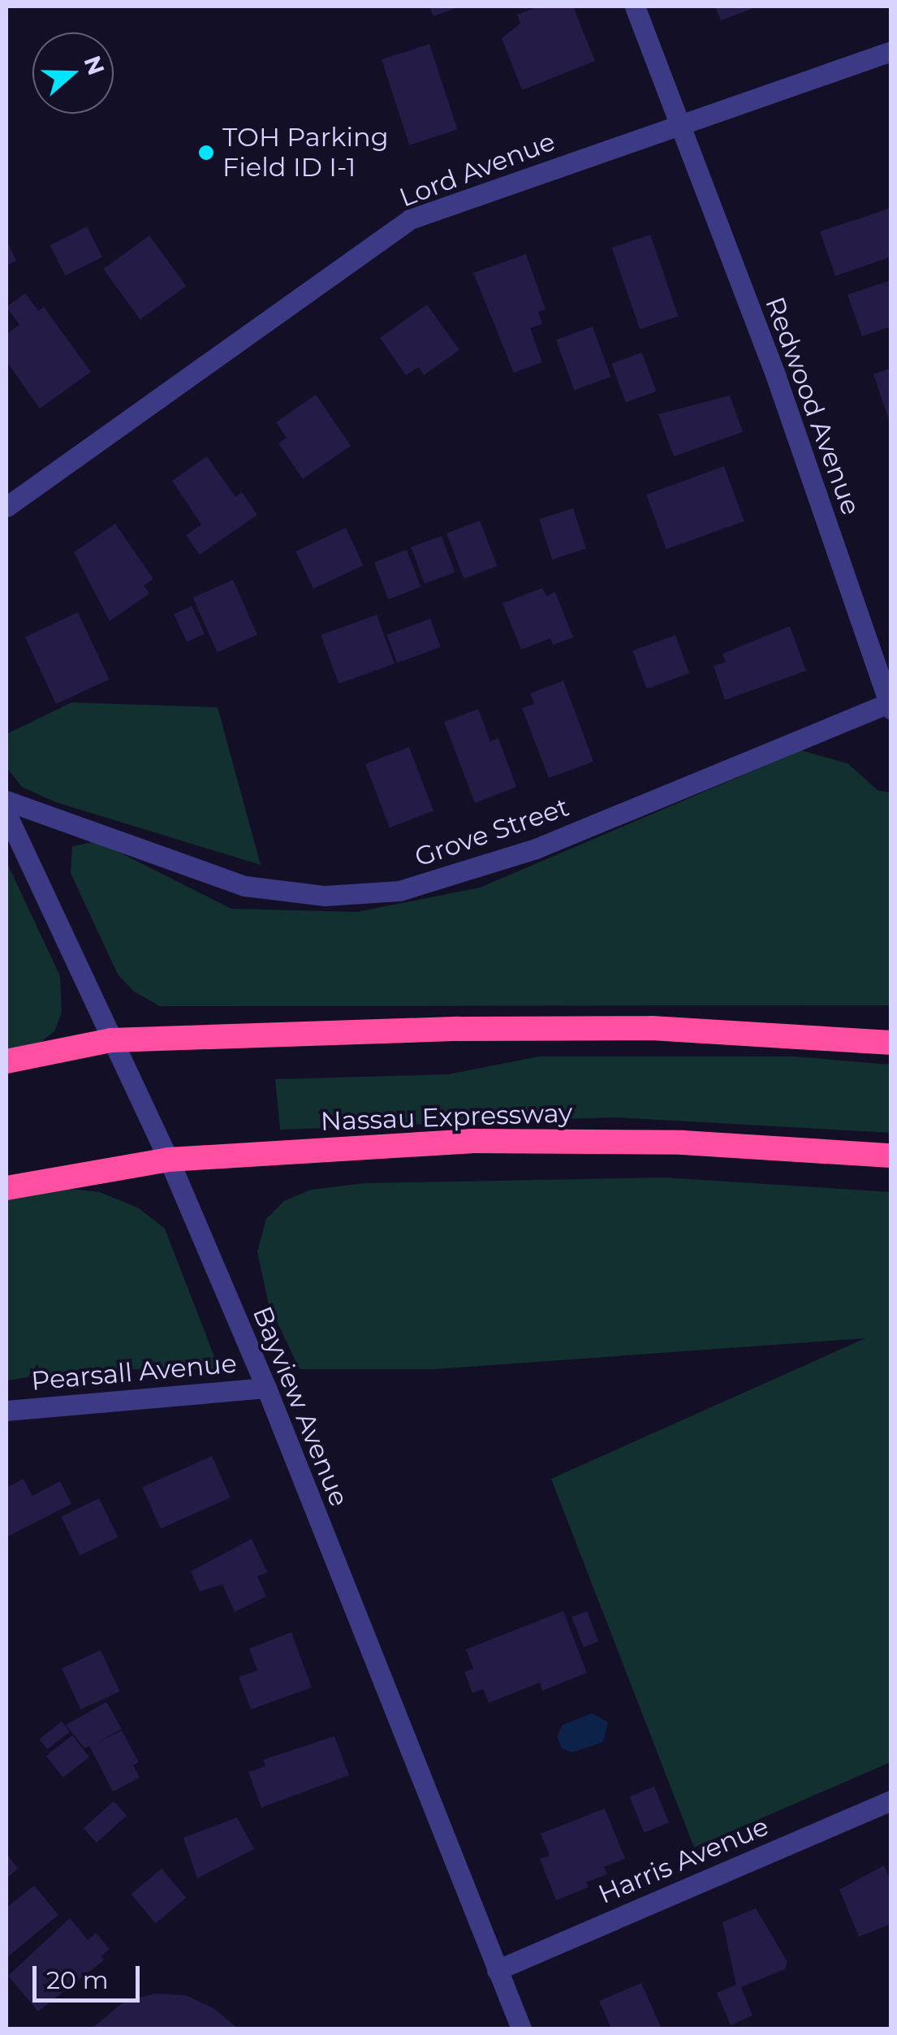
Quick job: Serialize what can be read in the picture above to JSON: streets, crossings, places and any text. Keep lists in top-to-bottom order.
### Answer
{
  "streets": {
    "highway": ["Nassau Expressway"],
    "street": [
      "Lord Avenue",
      "Redwood Avenue",
      "Grove Street",
      "Pearsall Avenue",
      "Bayview Avenue",
      "Harris Avenue"
    ]
  },
  "crossings": [
    ["Lord Avenue", "Redwood Avenue"],
    ["Redwood Avenue", "Grove Street"],
    ["Nassau Expressway", "Bayview Avenue"],
    ["Pearsall Avenue", "Bayview Avenue"],
    ["Bayview Avenue", "Harris Avenue"]
  ],
  "places": ["TOH Parking Field ID I-1"],
  "scale_bar": "20 m",
  "north": "right"
}
